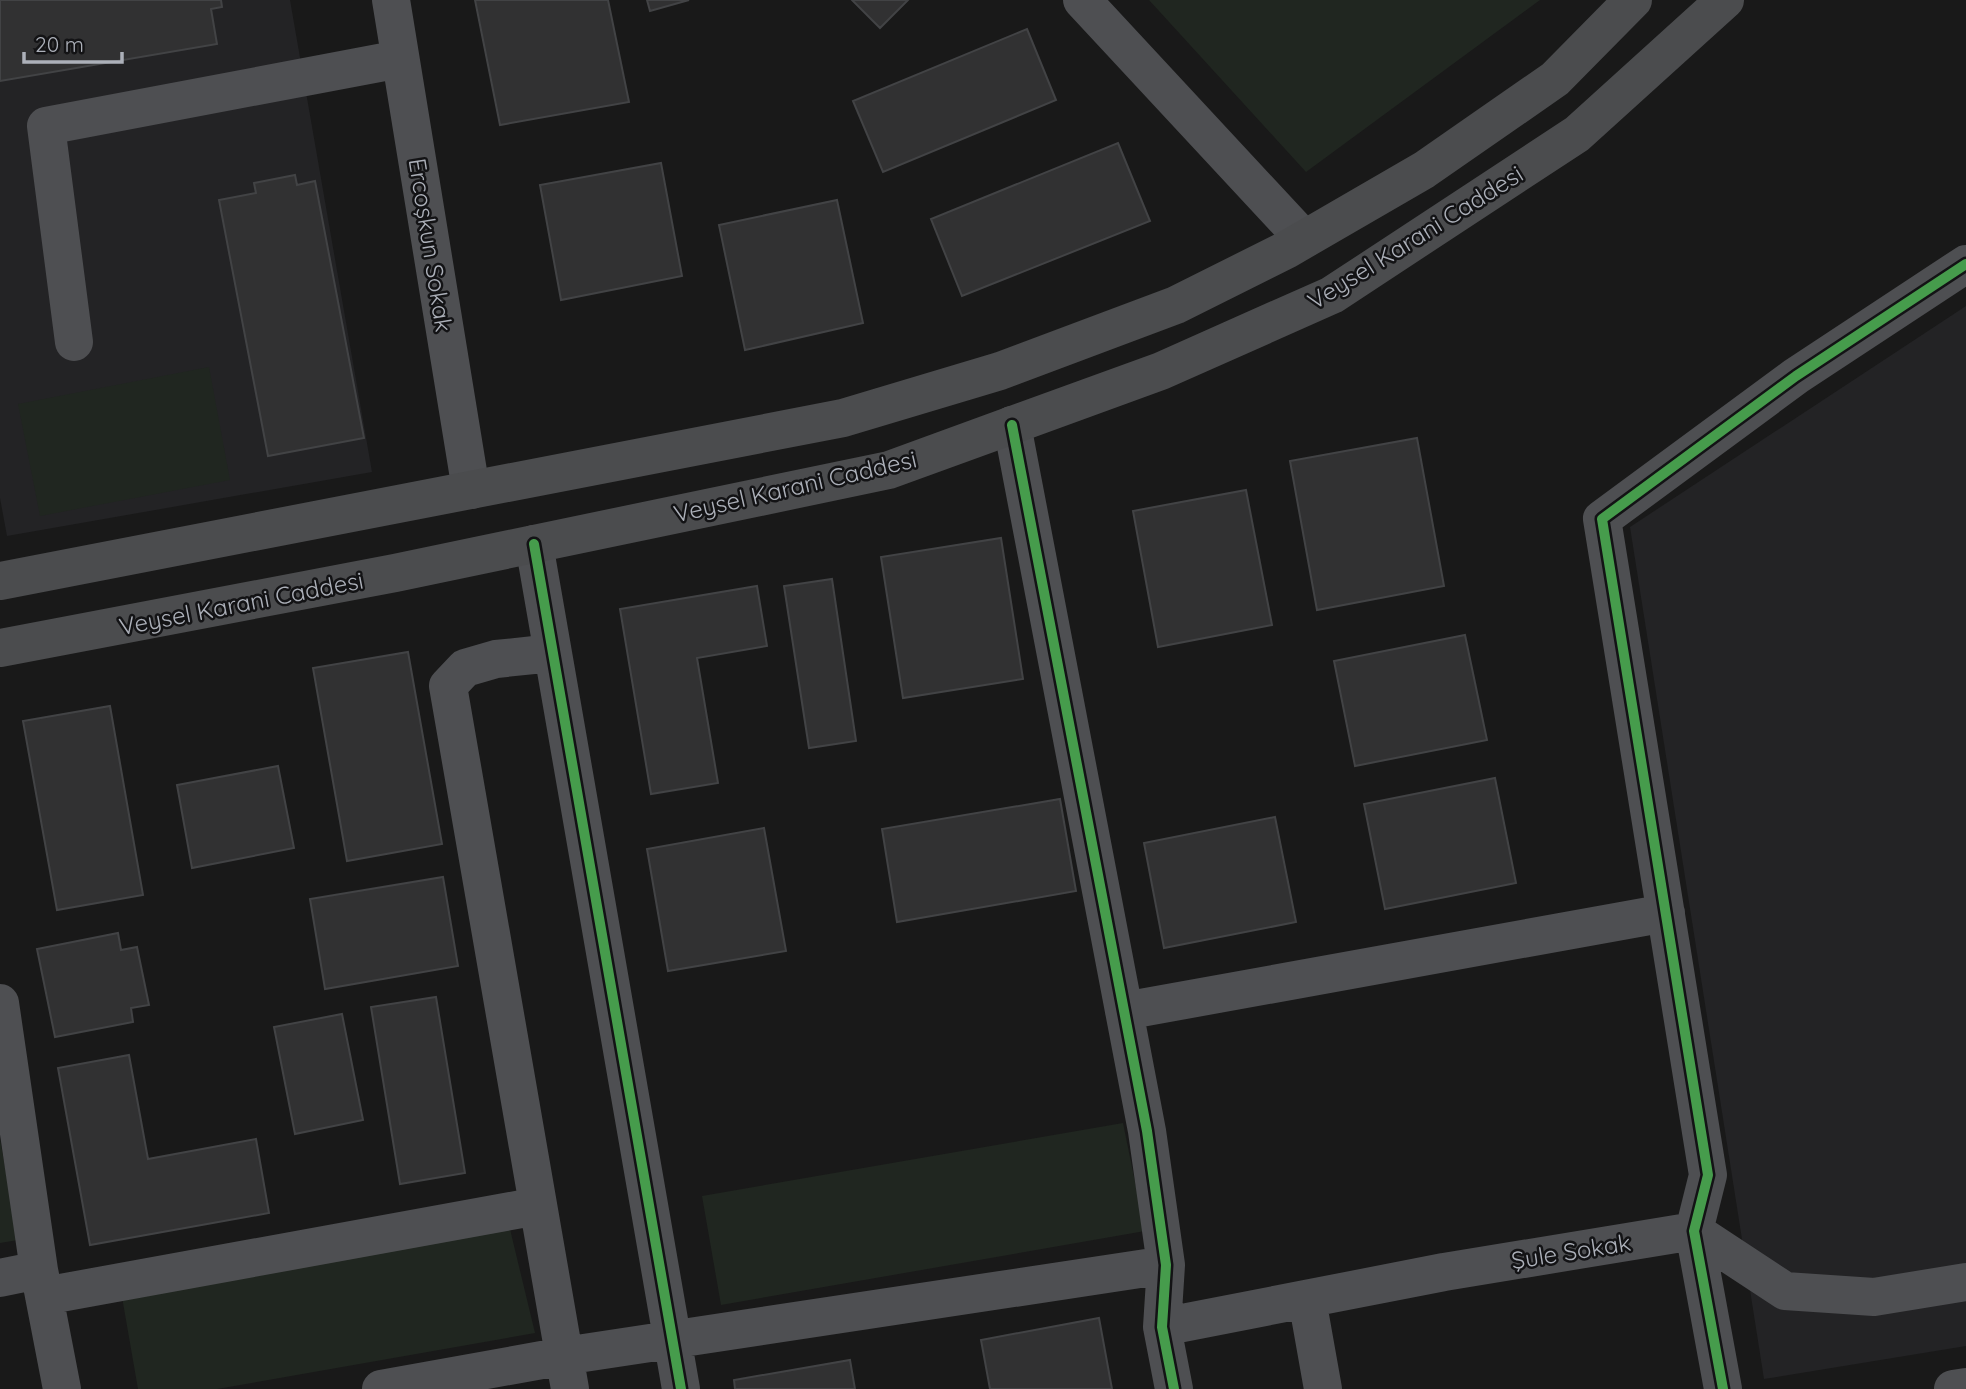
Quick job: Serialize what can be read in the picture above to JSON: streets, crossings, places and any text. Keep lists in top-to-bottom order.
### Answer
{
  "streets": {
    "main road": ["Veysel Karani Caddesi"],
    "street": ["Ercoşkun Sokak", "Şule Sokak"]
  },
  "scale_bar": "20 m"
}
